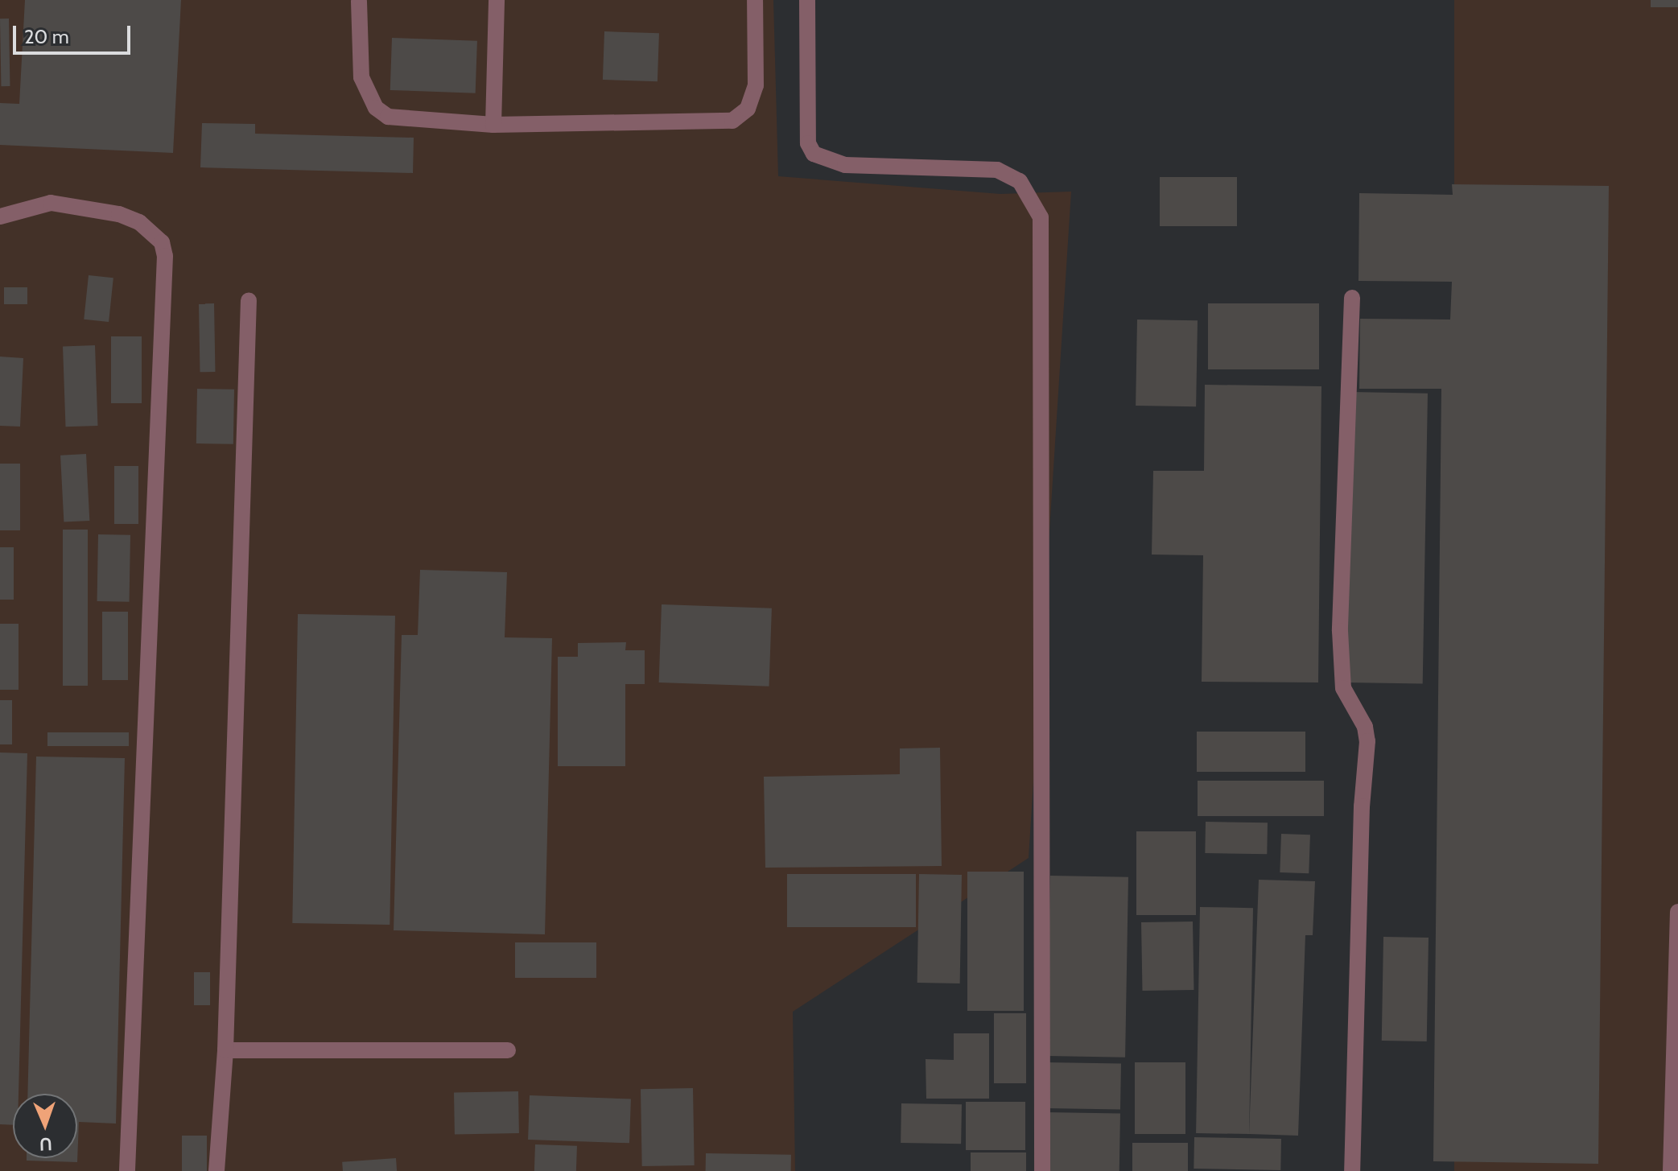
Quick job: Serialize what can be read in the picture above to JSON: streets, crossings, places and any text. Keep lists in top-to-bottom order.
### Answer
{
  "scale_bar": "20 m",
  "north": "bottom"
}
